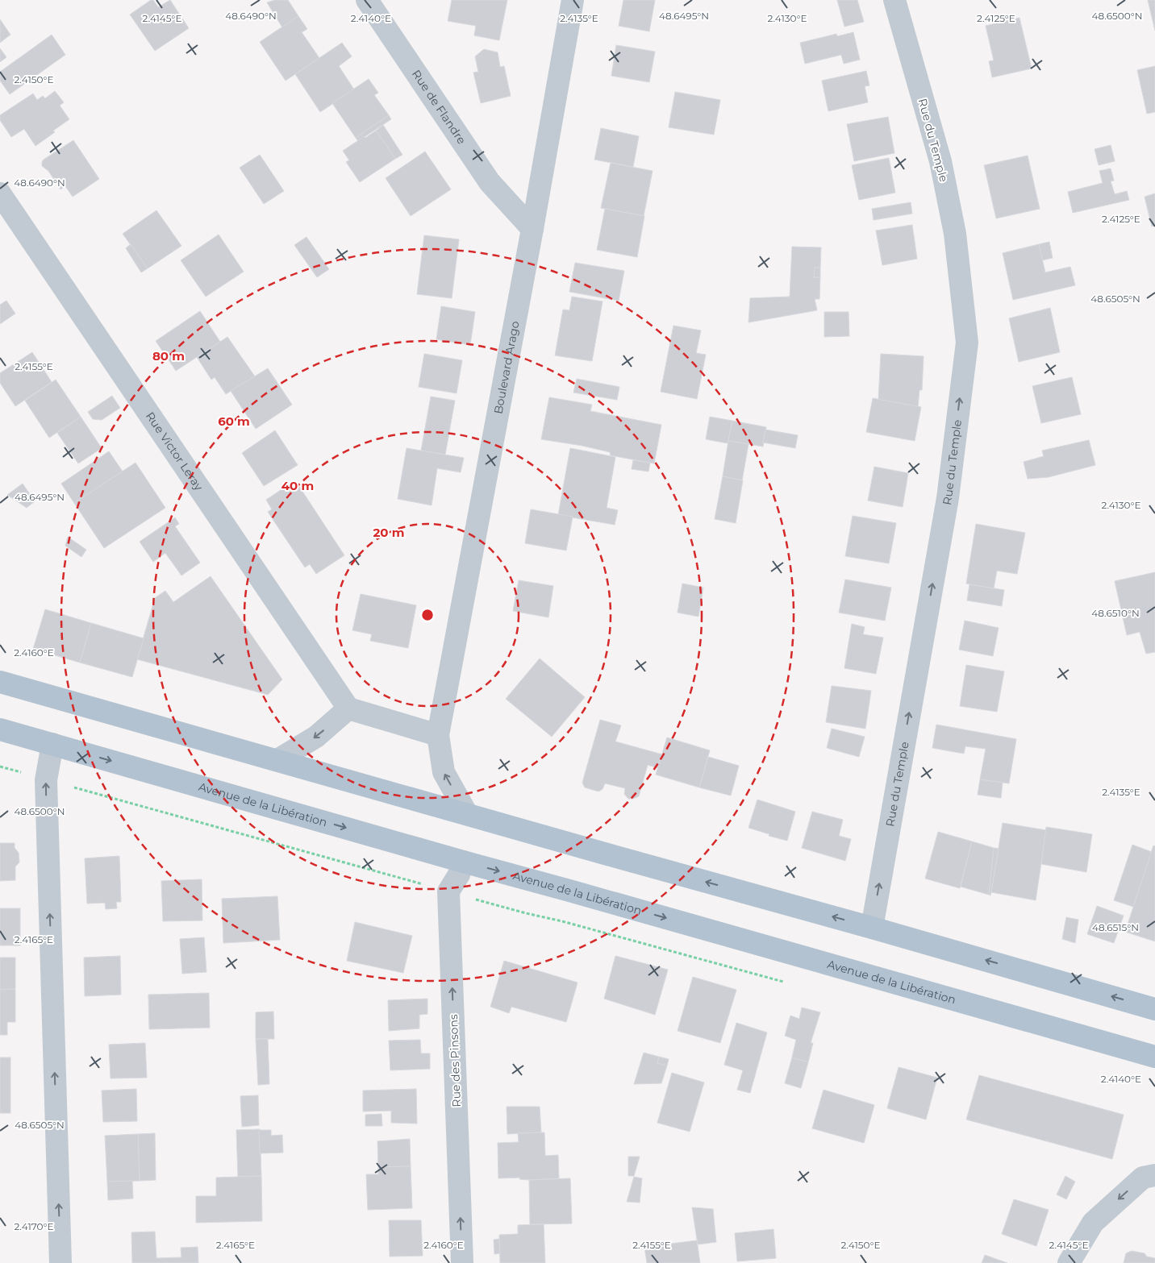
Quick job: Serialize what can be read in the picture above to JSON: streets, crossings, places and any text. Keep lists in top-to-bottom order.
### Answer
{
  "streets": {
    "main road": ["Avenue de la Libération"],
    "street": [
      "Rue de Flandre",
      "Rue du Temple",
      "Boulevard Arago",
      "Rue Victor Leray",
      "Rue des Pinsons"
    ]
  },
  "crossings": [
    ["Rue de Flandre", "Boulevard Arago"]
  ],
  "one_way": ["Rue du Temple", "Rue des Pinsons"],
  "coordinates": [
    "48.6490°N",
    "48.6495°N",
    "48.6500°N",
    "2.4145°E",
    "2.4140°E",
    "2.4135°E",
    "2.4130°E",
    "2.4125°E",
    "2.4150°E",
    "48.6505°N",
    "2.4155°E",
    "48.6510°N",
    "2.4160°E",
    "48.6515°N",
    "2.4165°E",
    "2.4170°E"
  ],
  "rings": [
    "80 m",
    "60 m",
    "40 m",
    "20 m"
  ]
}
